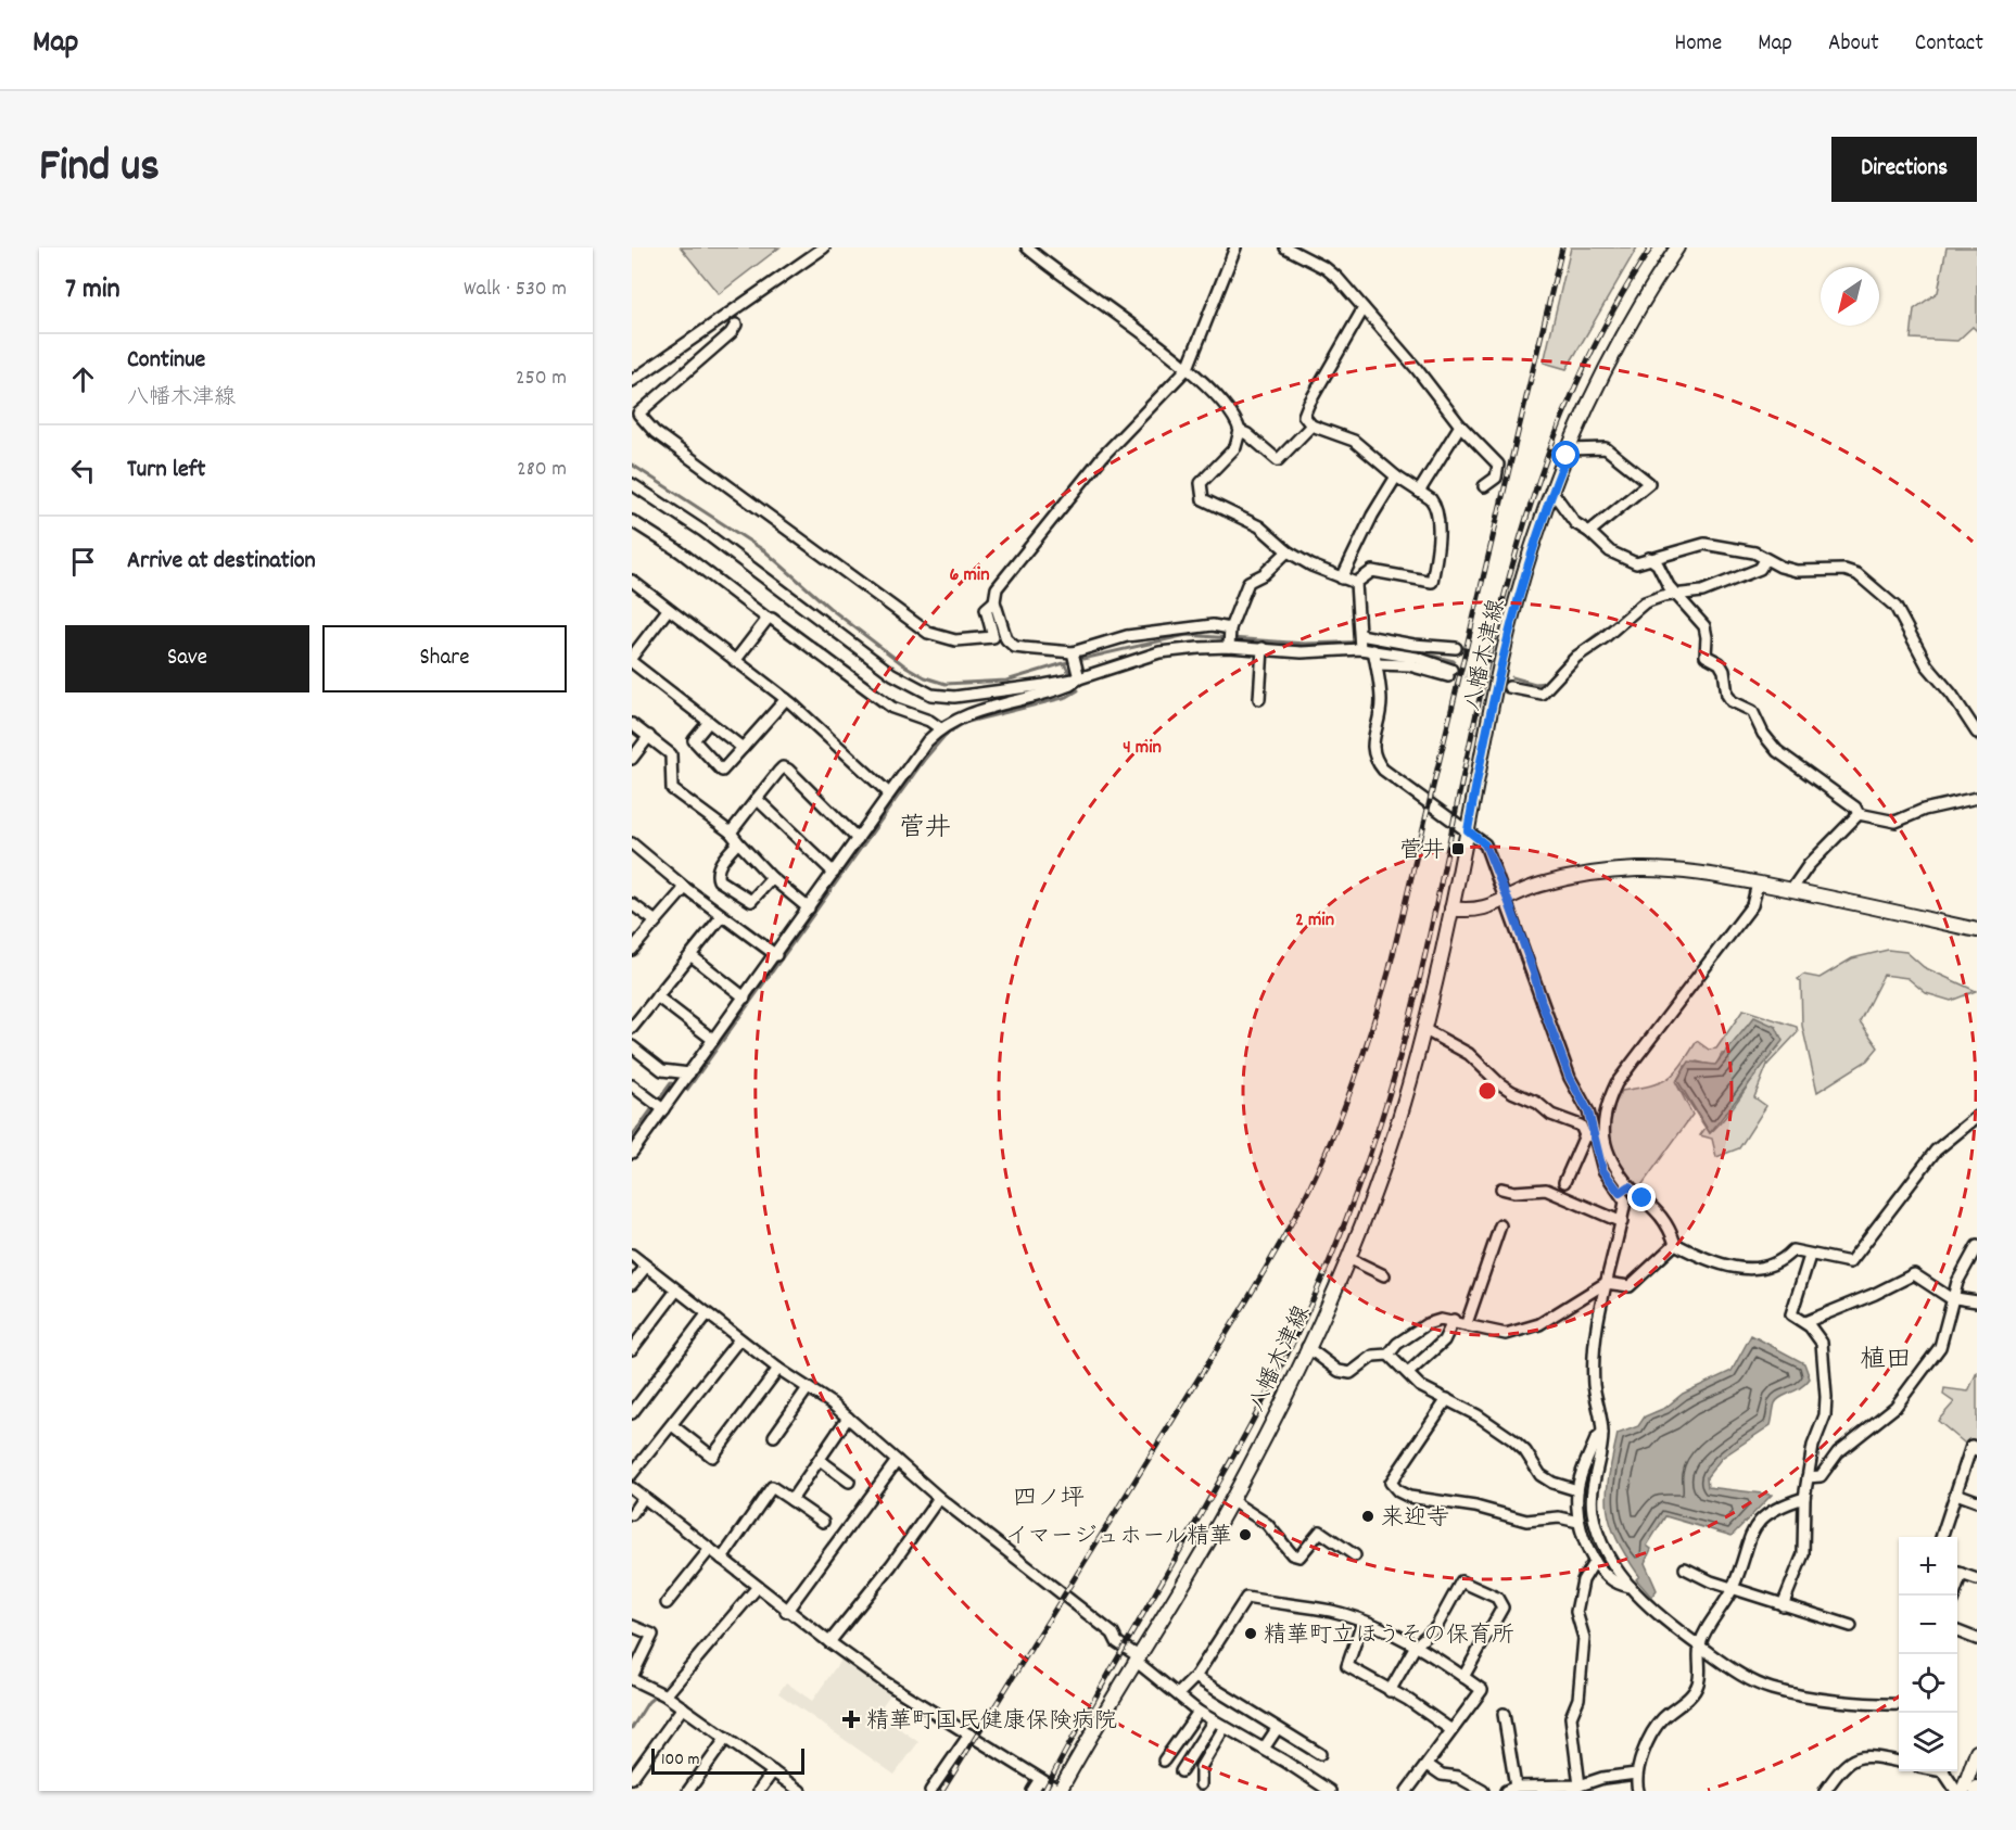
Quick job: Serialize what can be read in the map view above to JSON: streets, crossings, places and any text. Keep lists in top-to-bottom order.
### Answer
{
  "streets": {
    "main road": ["八幡木津線"]
  },
  "districts": ["菅井", "植田", "四ノ坪"],
  "places": {
    "transit": ["菅井"],
    "other": ["来迎寺", "イマージュホール精華", "精華町立ほうその保育所"],
    "health": ["精華町国民健康保険病院"]
  },
  "scale_bar": "100 m",
  "north": "bottom left",
  "page": {
    "header": "Map",
    "nav": [
      "Home",
      "Map",
      "About",
      "Contact"
    ],
    "title": "Find us",
    "buttons": [
      "Directions",
      ["Save", "Share"]
    ],
    "heading": ["7 min", "Walk · 530 m"],
    "list": [
      ["Continue", "八幡木津線", "250 m"],
      ["Turn left", "280 m"],
      "Arrive at destination"
    ],
    "map_buttons": ["+", "−"],
    "scale": "100 m"
  },
  "rings": ["6 min", "4 min", "2 min"]
}
